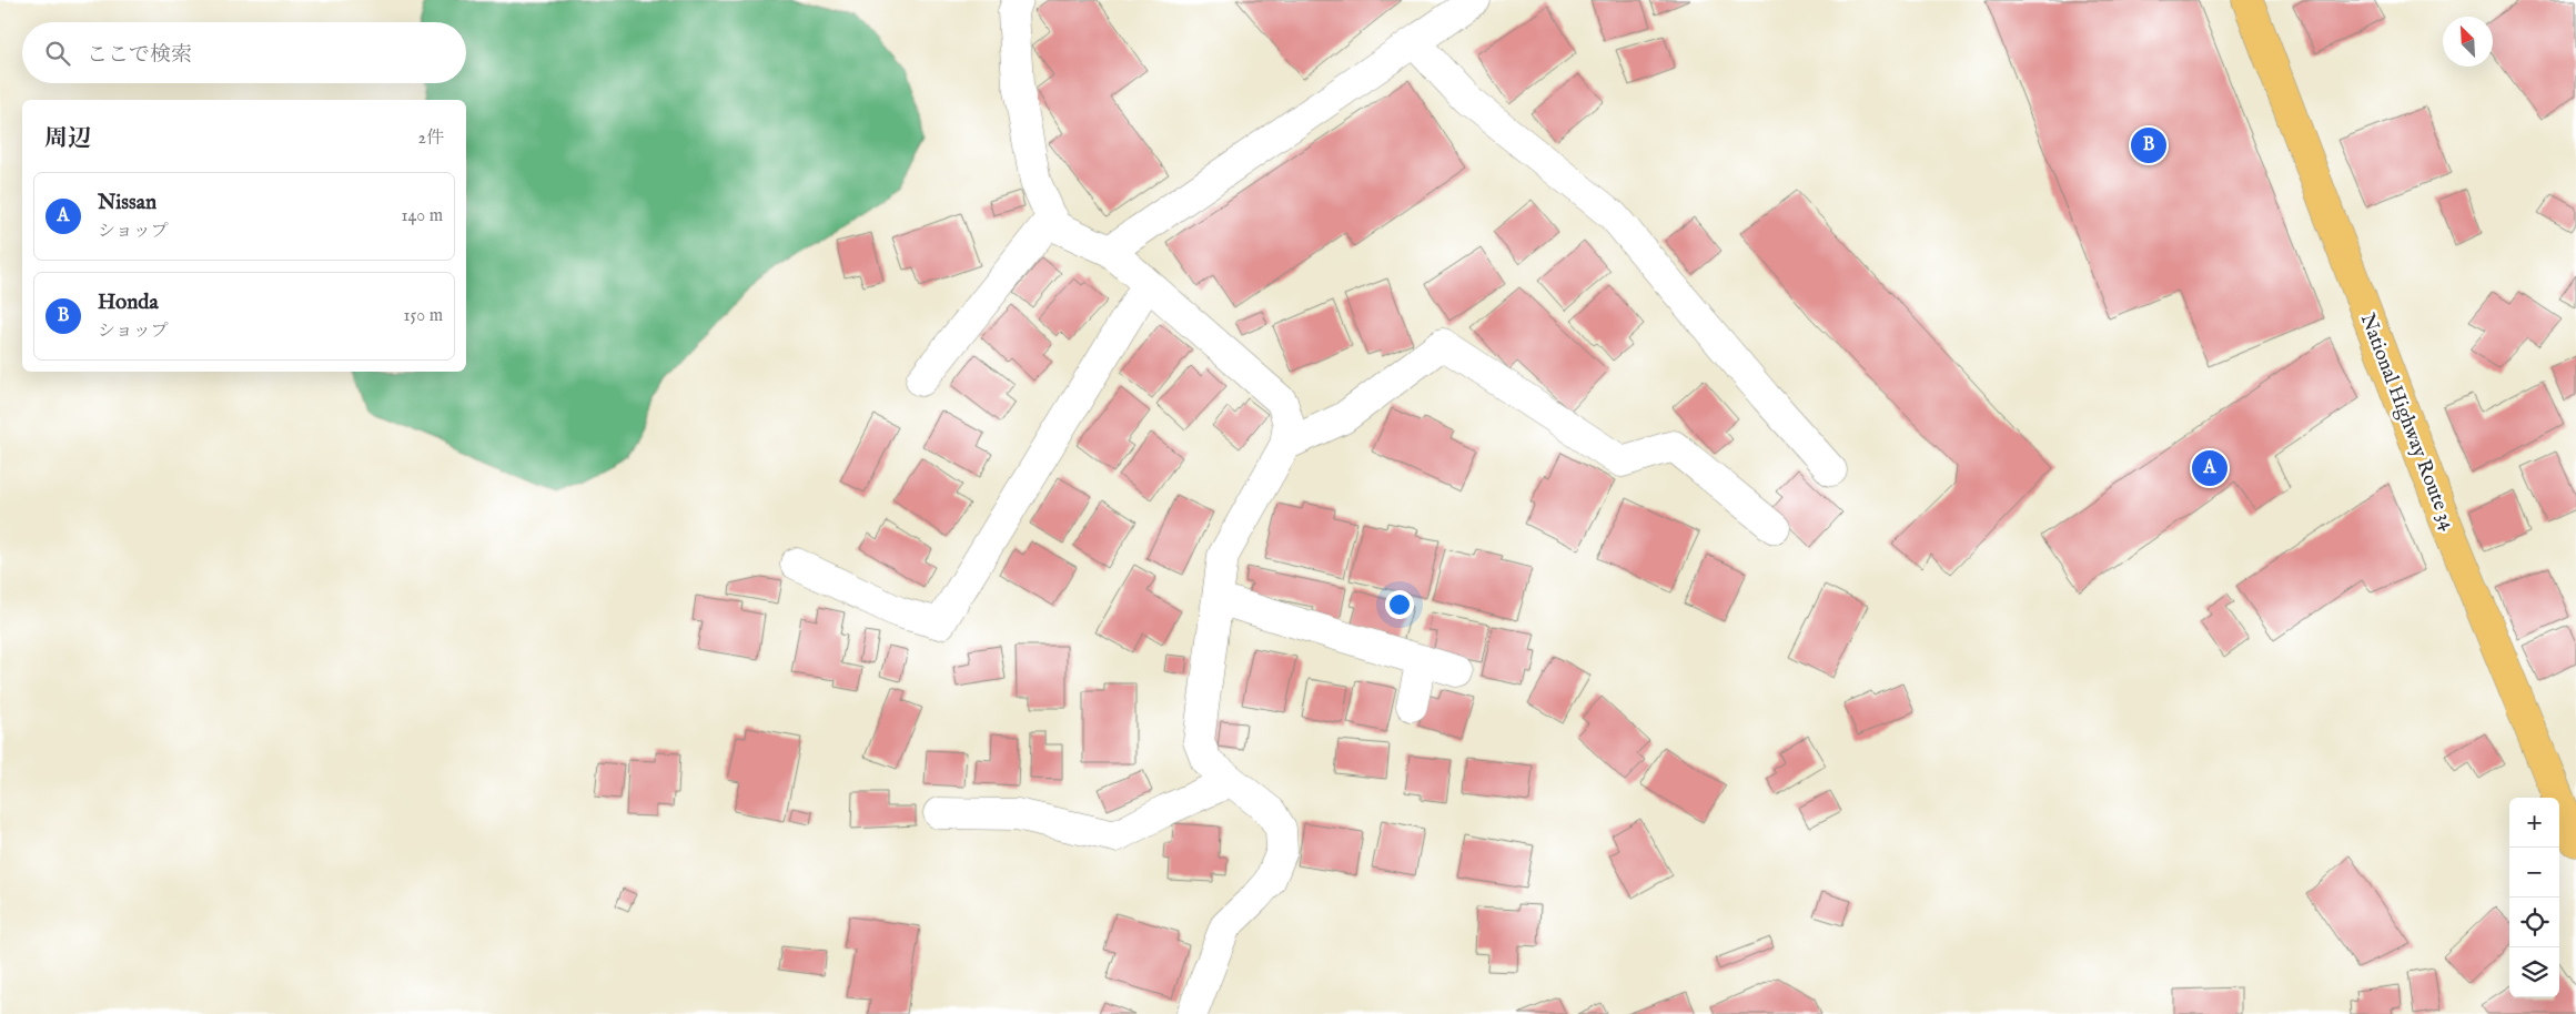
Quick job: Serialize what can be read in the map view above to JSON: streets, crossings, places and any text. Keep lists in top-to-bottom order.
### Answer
{
  "streets": {
    "highway": ["National Highway Route 34"]
  },
  "north": "top left",
  "page": {
    "search": "ここで検索",
    "heading": ["周辺", "2件"],
    "pins": ["B", "A"],
    "list": [
      {
        "mark": "A",
        "name": "Nissan",
        "note": "ショップ",
        "value": "140 m"
      },
      {
        "mark": "B",
        "name": "Honda",
        "note": "ショップ",
        "value": "150 m"
      }
    ],
    "map_buttons": ["+", "−"]
  }
}
